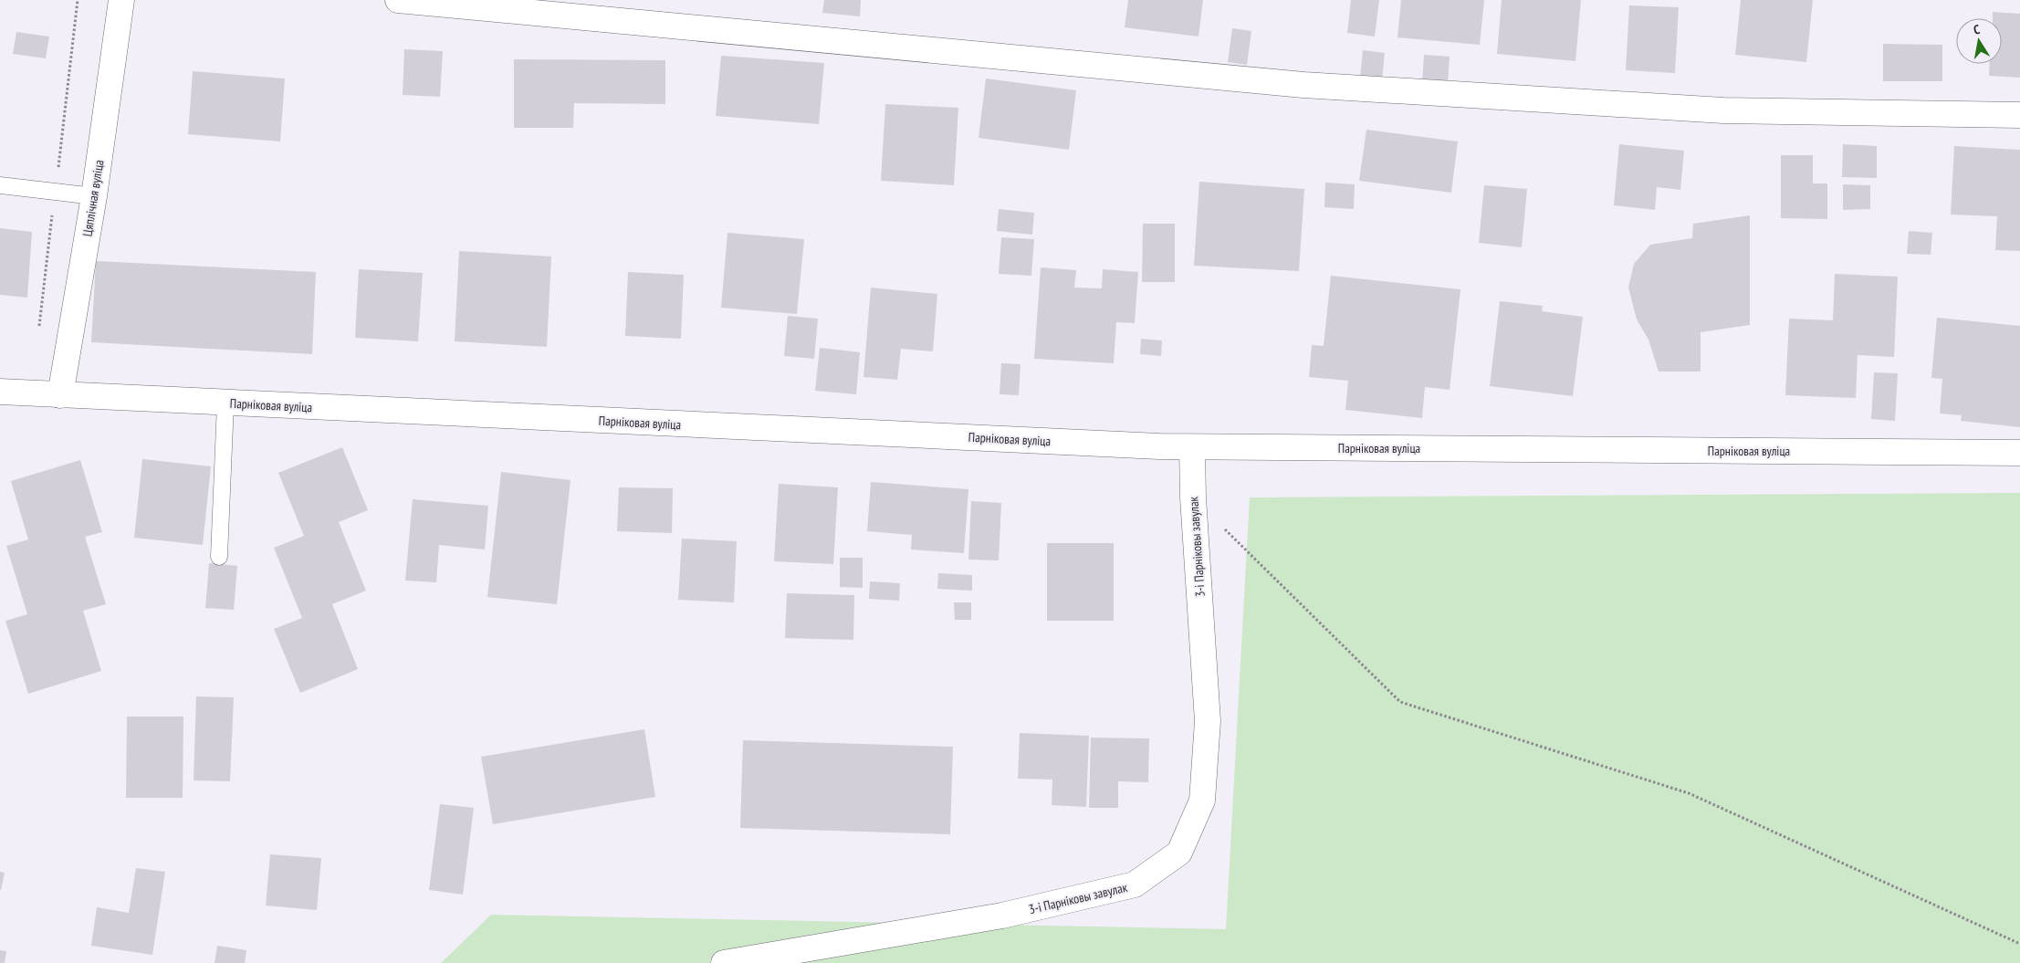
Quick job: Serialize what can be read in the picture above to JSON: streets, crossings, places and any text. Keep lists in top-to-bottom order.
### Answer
{
  "streets": {
    "street": ["Цяплічная вуліца", "Парніковая вуліца", "3-і Парніковы завулак"]
  },
  "crossings": [
    ["Цяплічная вуліца", "Парніковая вуліца"],
    ["Парніковая вуліца", "3-і Парніковы завулак"]
  ],
  "north": "top"
}
